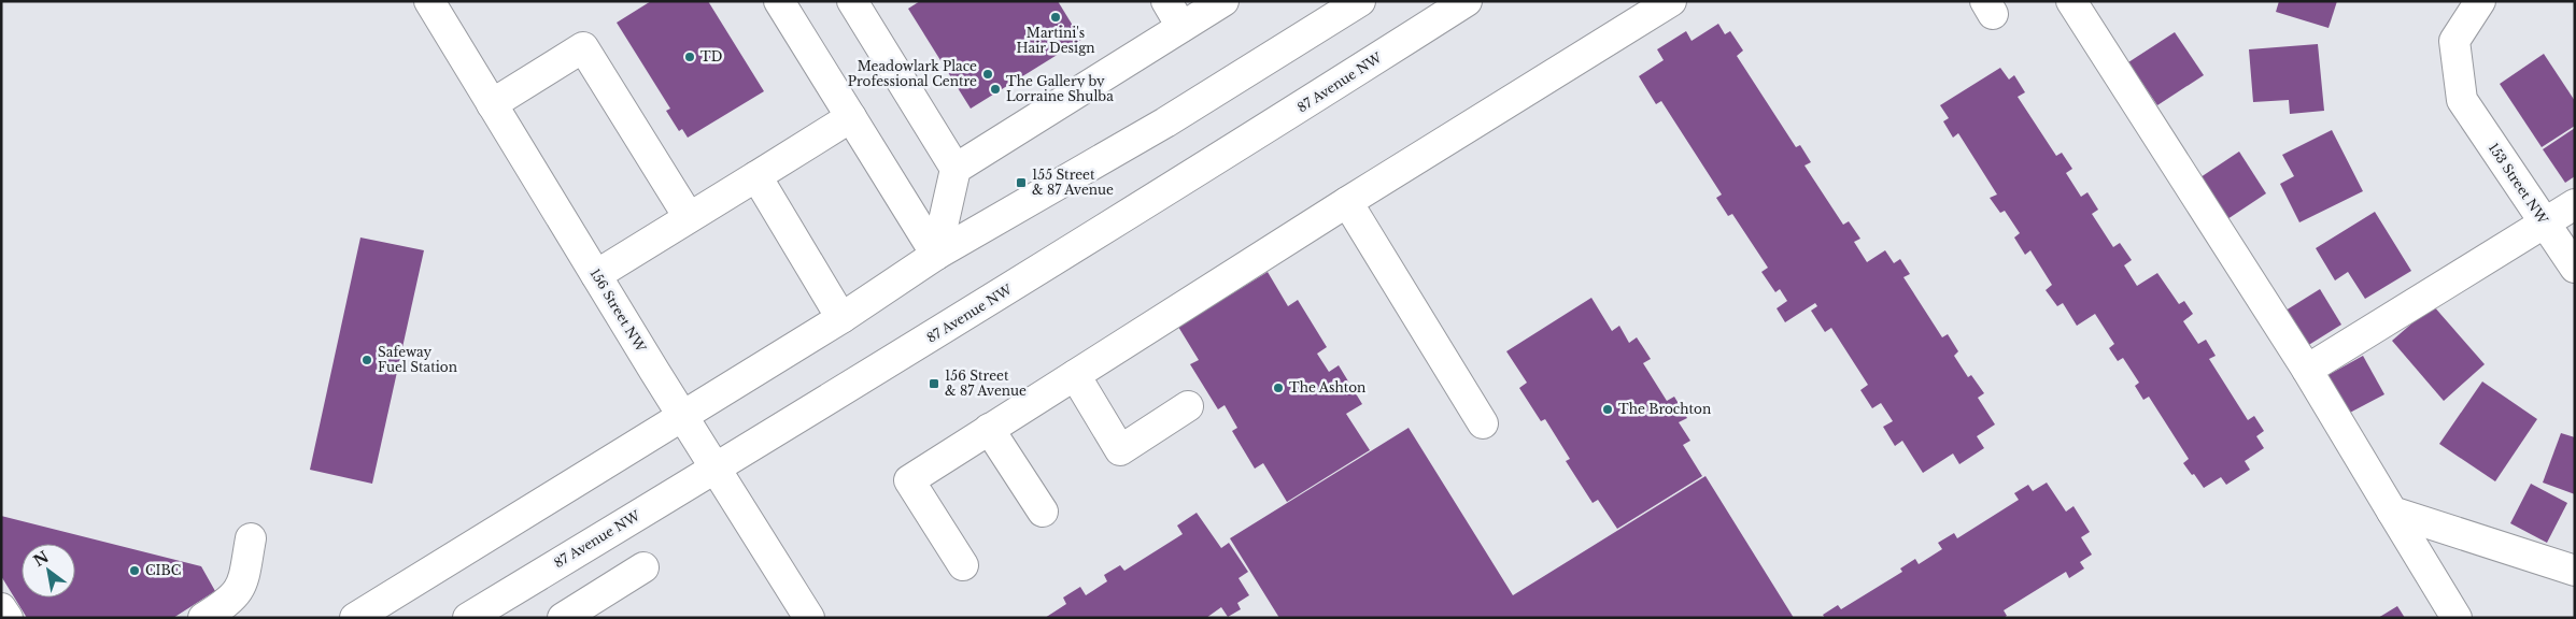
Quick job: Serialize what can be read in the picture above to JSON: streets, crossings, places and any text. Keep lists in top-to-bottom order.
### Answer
{
  "streets": {
    "main road": ["87 Avenue NW", "153 Street NW", "156 Street NW"]
  },
  "crossings": [
    ["87 Avenue NW", "156 Street NW"]
  ],
  "places": {
    "other": [
      "Martini's Hair Design",
      "TD",
      "Meadowlark Place Professional Centre",
      "The Gallery by Lorraine Shulba",
      "Safeway Fuel Station",
      "The Ashton",
      "The Brochton",
      "CIBC"
    ],
    "transit": ["155 Street & 87 Avenue", "156 Street & 87 Avenue"]
  },
  "north": "top left"
}
